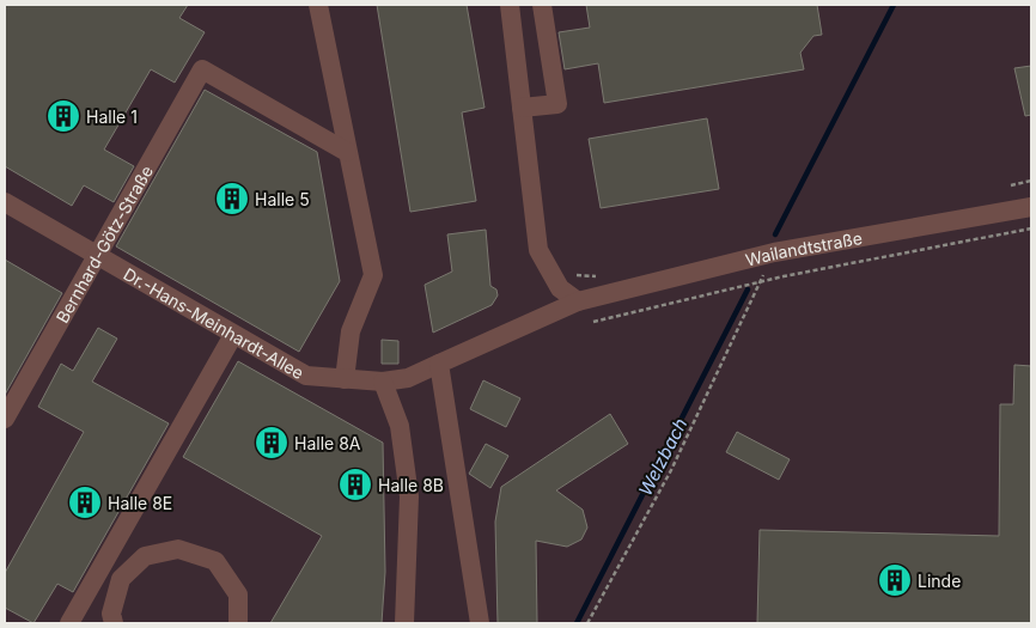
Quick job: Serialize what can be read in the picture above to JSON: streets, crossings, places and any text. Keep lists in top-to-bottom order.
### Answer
{
  "streets": {
    "street": ["Bernhard-Götz-Straße", "Wailandtstraße", "Dr.-Hans-Meinhardt-Allee"]
  },
  "crossings": [
    ["Bernhard-Götz-Straße", "Dr.-Hans-Meinhardt-Allee"],
    ["Wailandtstraße", "Dr.-Hans-Meinhardt-Allee"]
  ],
  "water": ["Welzbach"],
  "places": {
    "building": [
      "Halle 1",
      "Halle 5",
      "Halle 8A",
      "Halle 8B",
      "Halle 8E",
      "Linde"
    ]
  }
}
